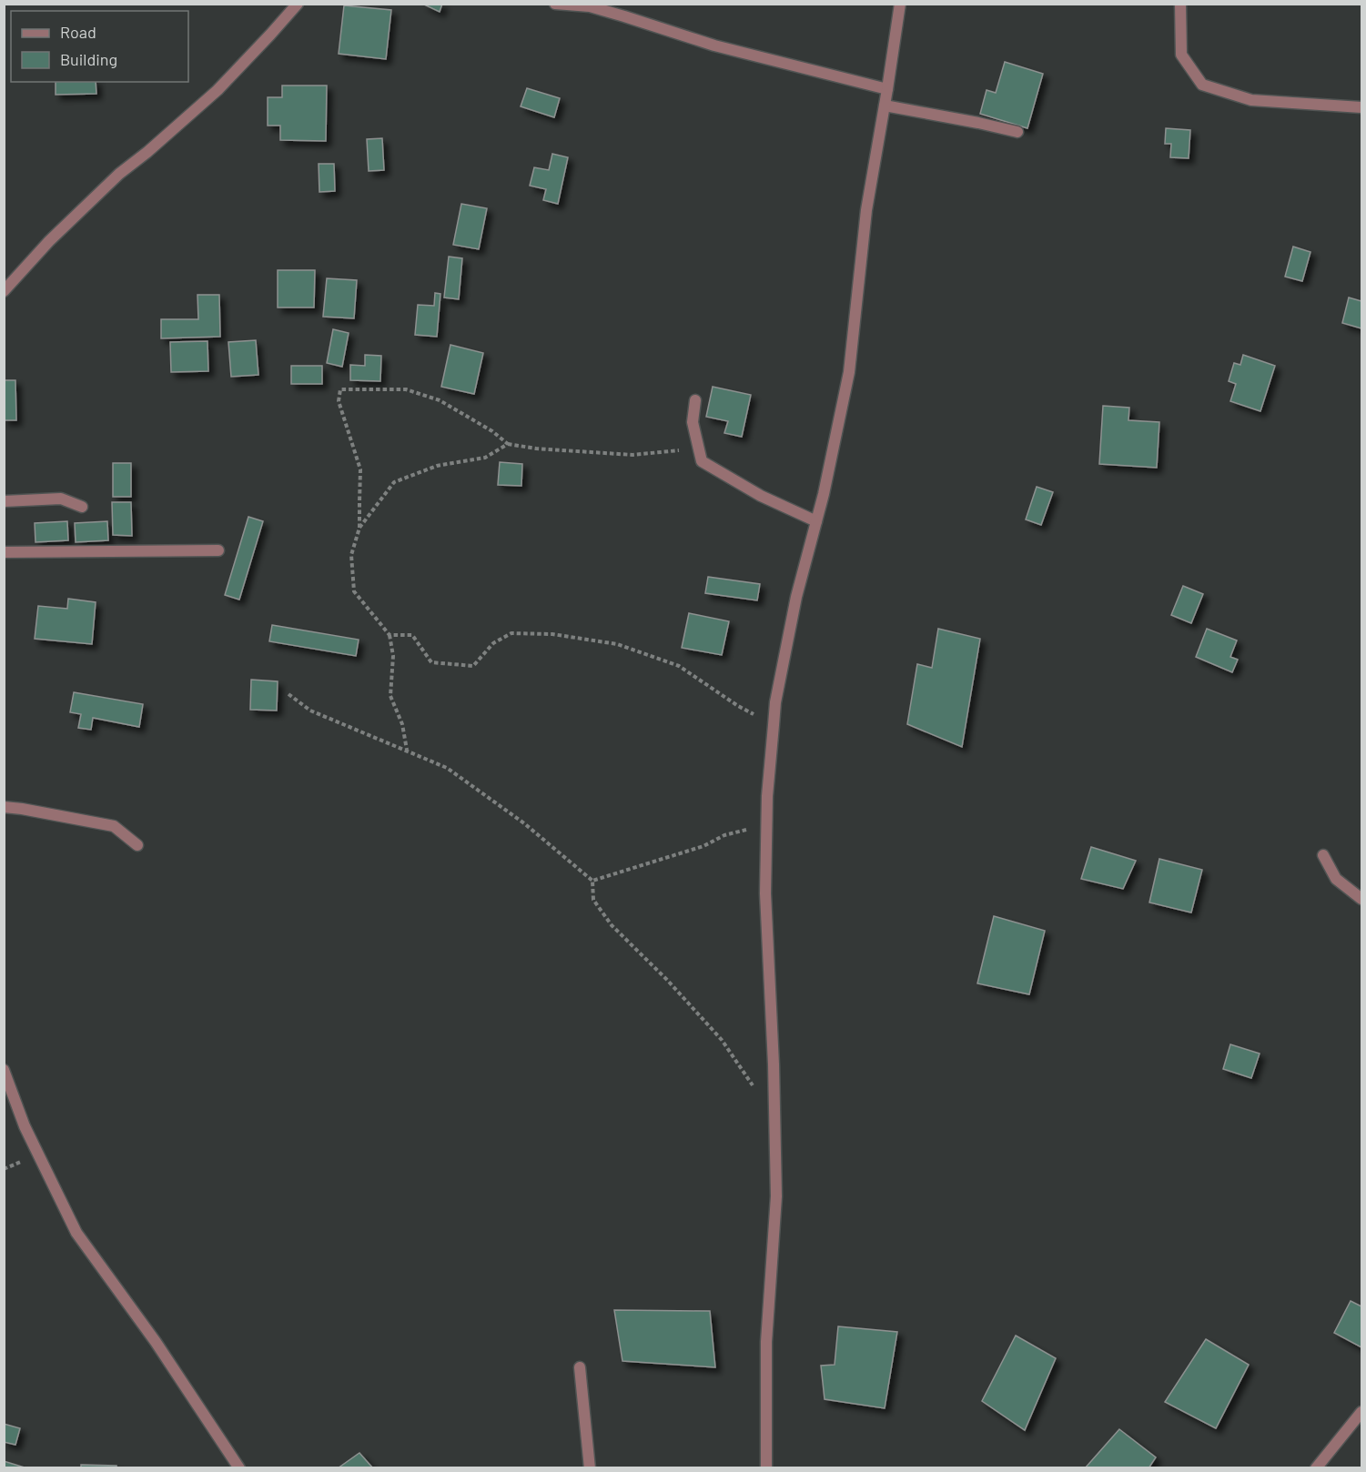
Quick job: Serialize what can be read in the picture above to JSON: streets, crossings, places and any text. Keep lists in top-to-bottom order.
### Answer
{
  "legend": ["Road", "Building"]
}
